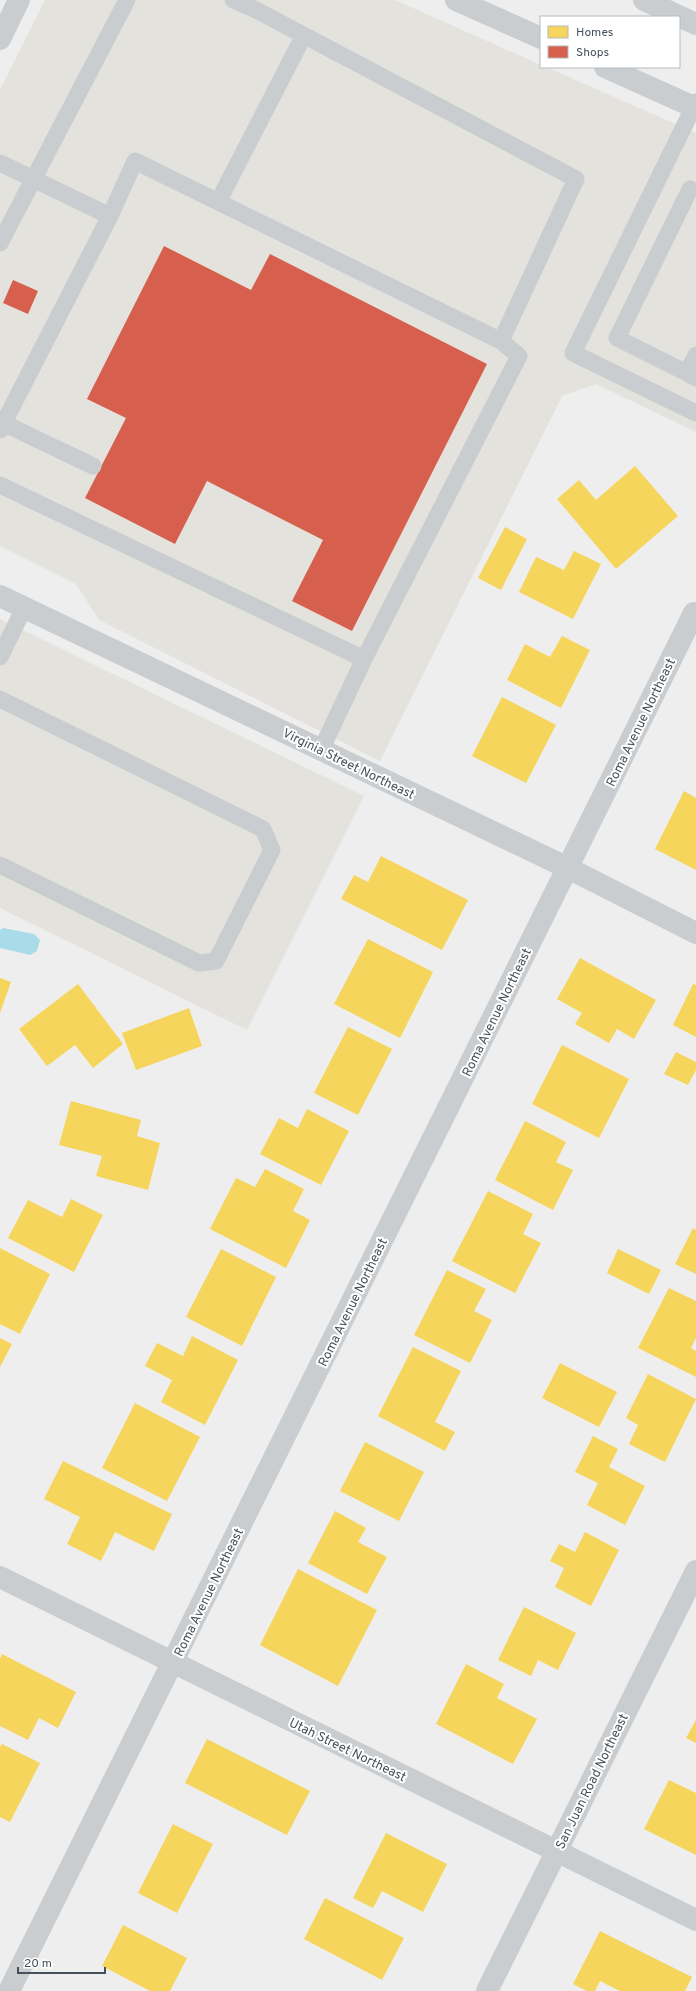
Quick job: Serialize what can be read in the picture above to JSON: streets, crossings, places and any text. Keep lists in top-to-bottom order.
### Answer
{
  "streets": {
    "street": [
      "Roma Avenue Northeast",
      "Virginia Street Northeast",
      "Utah Street Northeast",
      "San Juan Road Northeast"
    ]
  },
  "crossings": [
    ["Roma Avenue Northeast", "Virginia Street Northeast"],
    ["Roma Avenue Northeast", "Utah Street Northeast"],
    ["Utah Street Northeast", "San Juan Road Northeast"]
  ],
  "legend": ["Homes", "Shops"],
  "scale_bar": "20 m"
}
